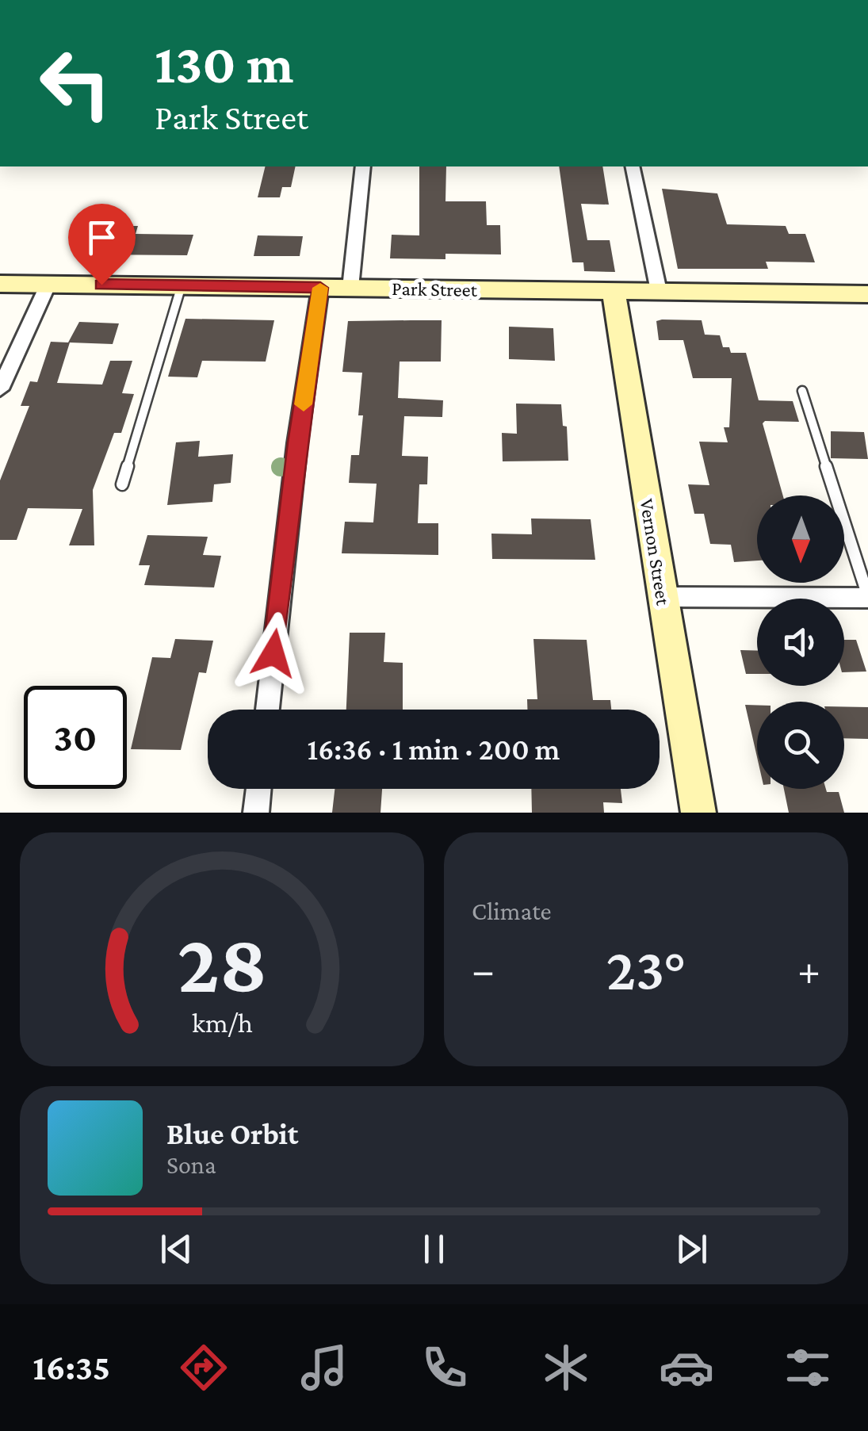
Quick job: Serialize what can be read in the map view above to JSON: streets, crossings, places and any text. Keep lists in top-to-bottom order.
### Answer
{
  "streets": {
    "street": ["Park Street", "Vernon Street"]
  },
  "crossings": [
    ["Park Street", "Vernon Street"]
  ],
  "north": "bottom",
  "page": {
    "turn": ["130 m", "Park Street"],
    "limit": "30",
    "trip": "16:36 · 1 min · 200 m",
    "tile": "Climate",
    "heat": ["−", "23°", "+"],
    "song": ["Blue Orbit", "Sona"],
    "tabs": "16:35",
    "gauge": ["28", "km/h"]
  }
}
